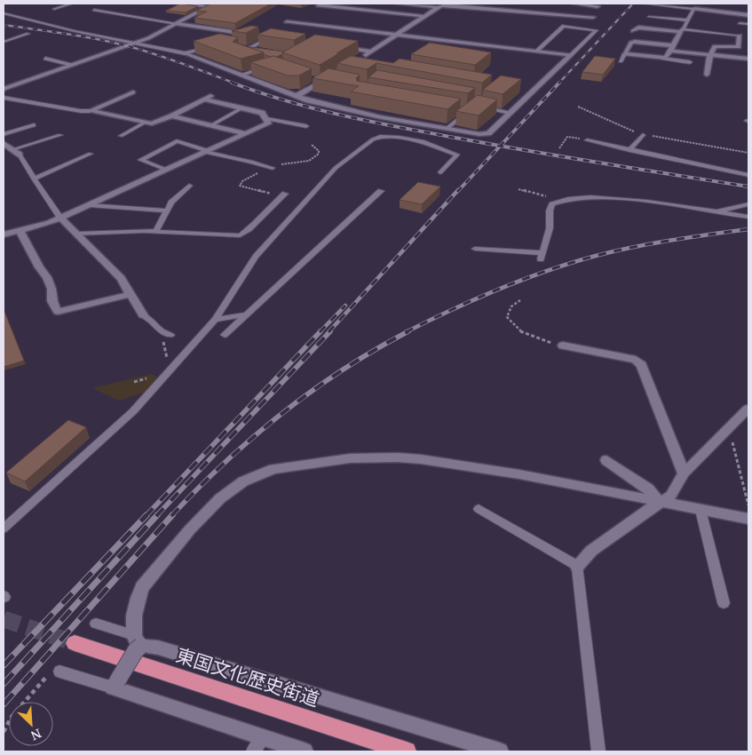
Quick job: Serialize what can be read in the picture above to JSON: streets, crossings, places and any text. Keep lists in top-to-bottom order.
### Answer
{
  "streets": {
    "highway": ["東国文化歴史街道"]
  },
  "north": "bottom right"
}
